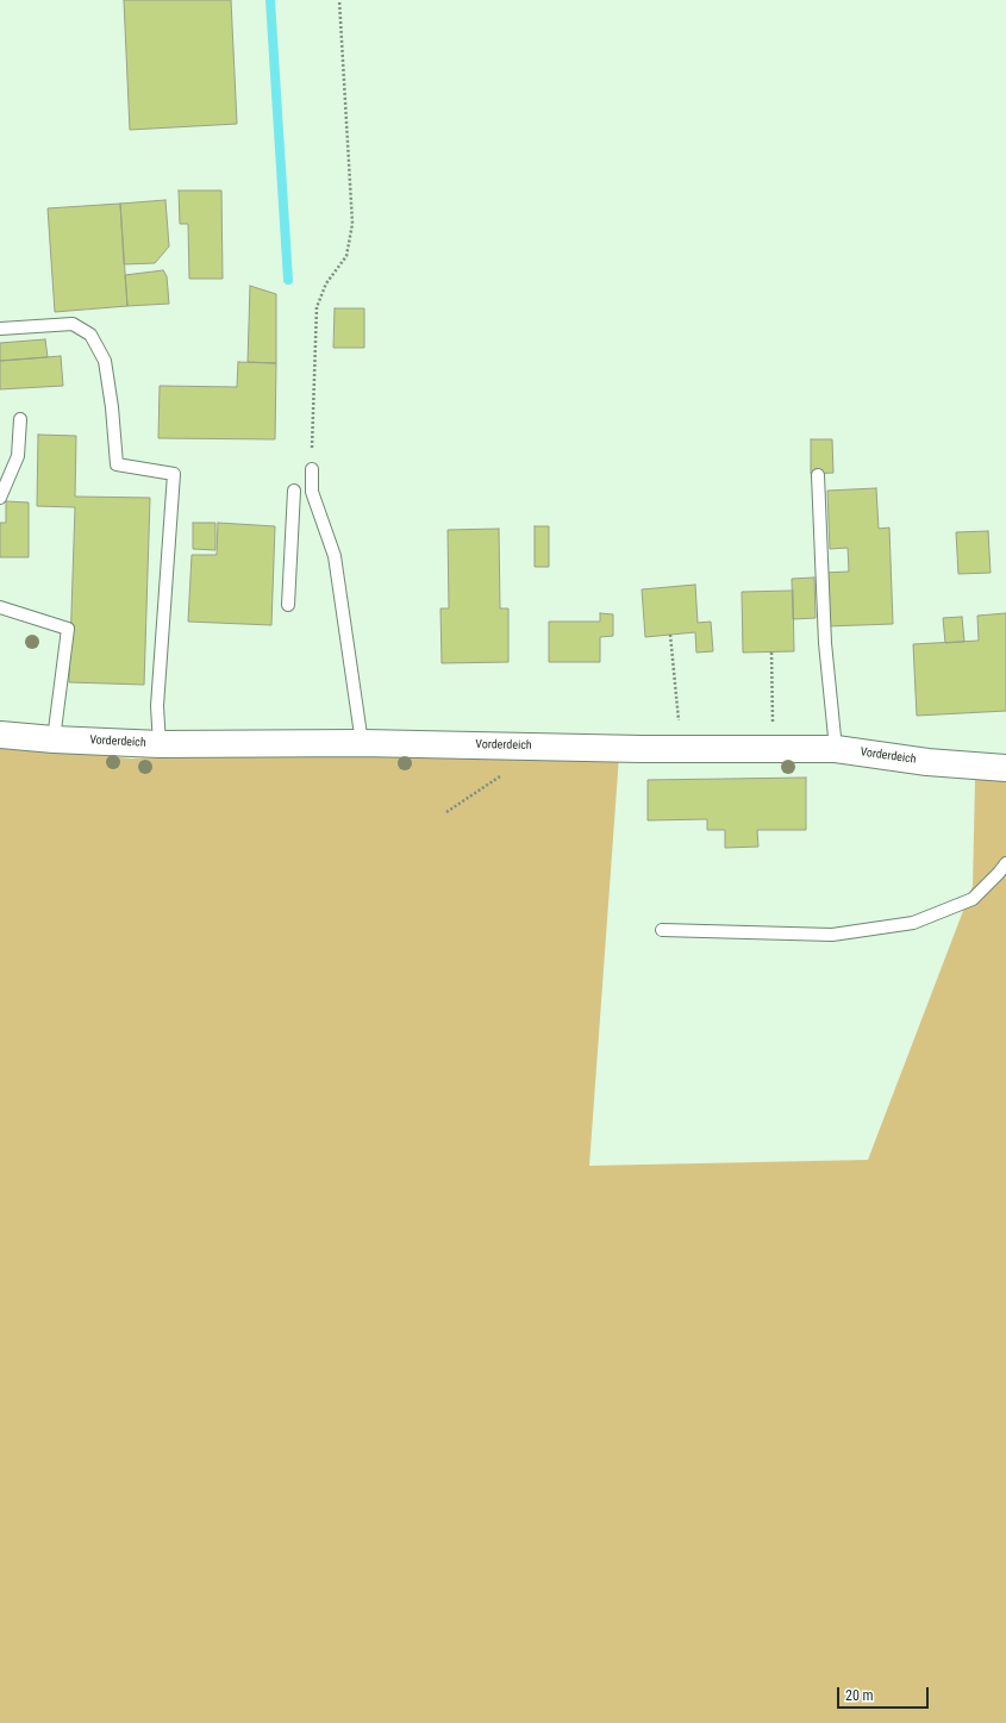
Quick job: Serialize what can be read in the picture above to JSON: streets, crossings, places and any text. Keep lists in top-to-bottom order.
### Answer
{
  "streets": {
    "street": ["Vorderdeich"]
  },
  "scale_bar": "20 m"
}
